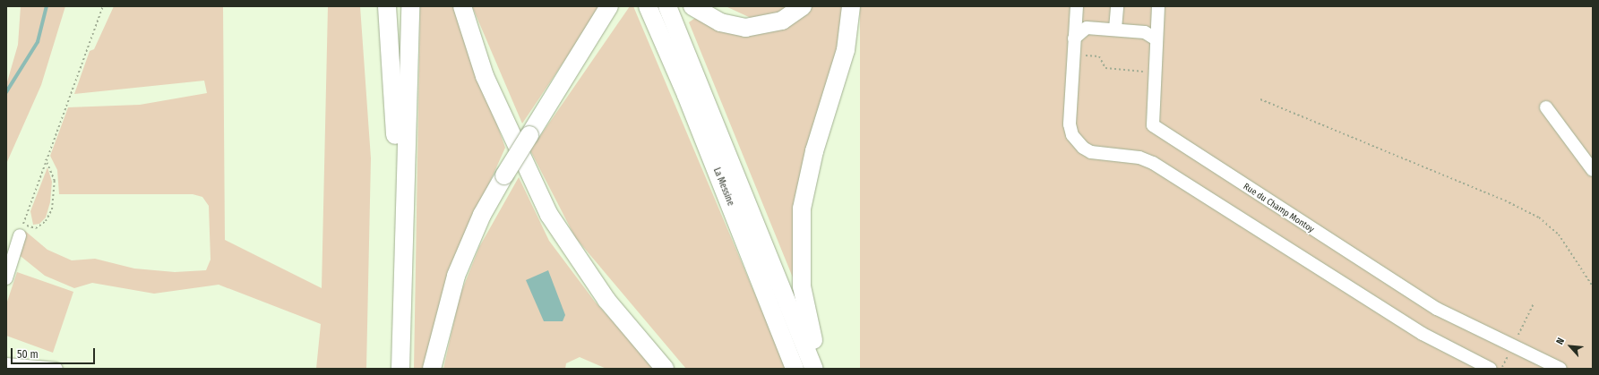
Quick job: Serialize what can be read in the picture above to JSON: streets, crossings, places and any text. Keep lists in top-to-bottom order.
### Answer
{
  "streets": {
    "highway": ["La Messine"],
    "street": ["Rue du Champ Montoy"]
  },
  "scale_bar": "50 m",
  "north": "top left"
}
